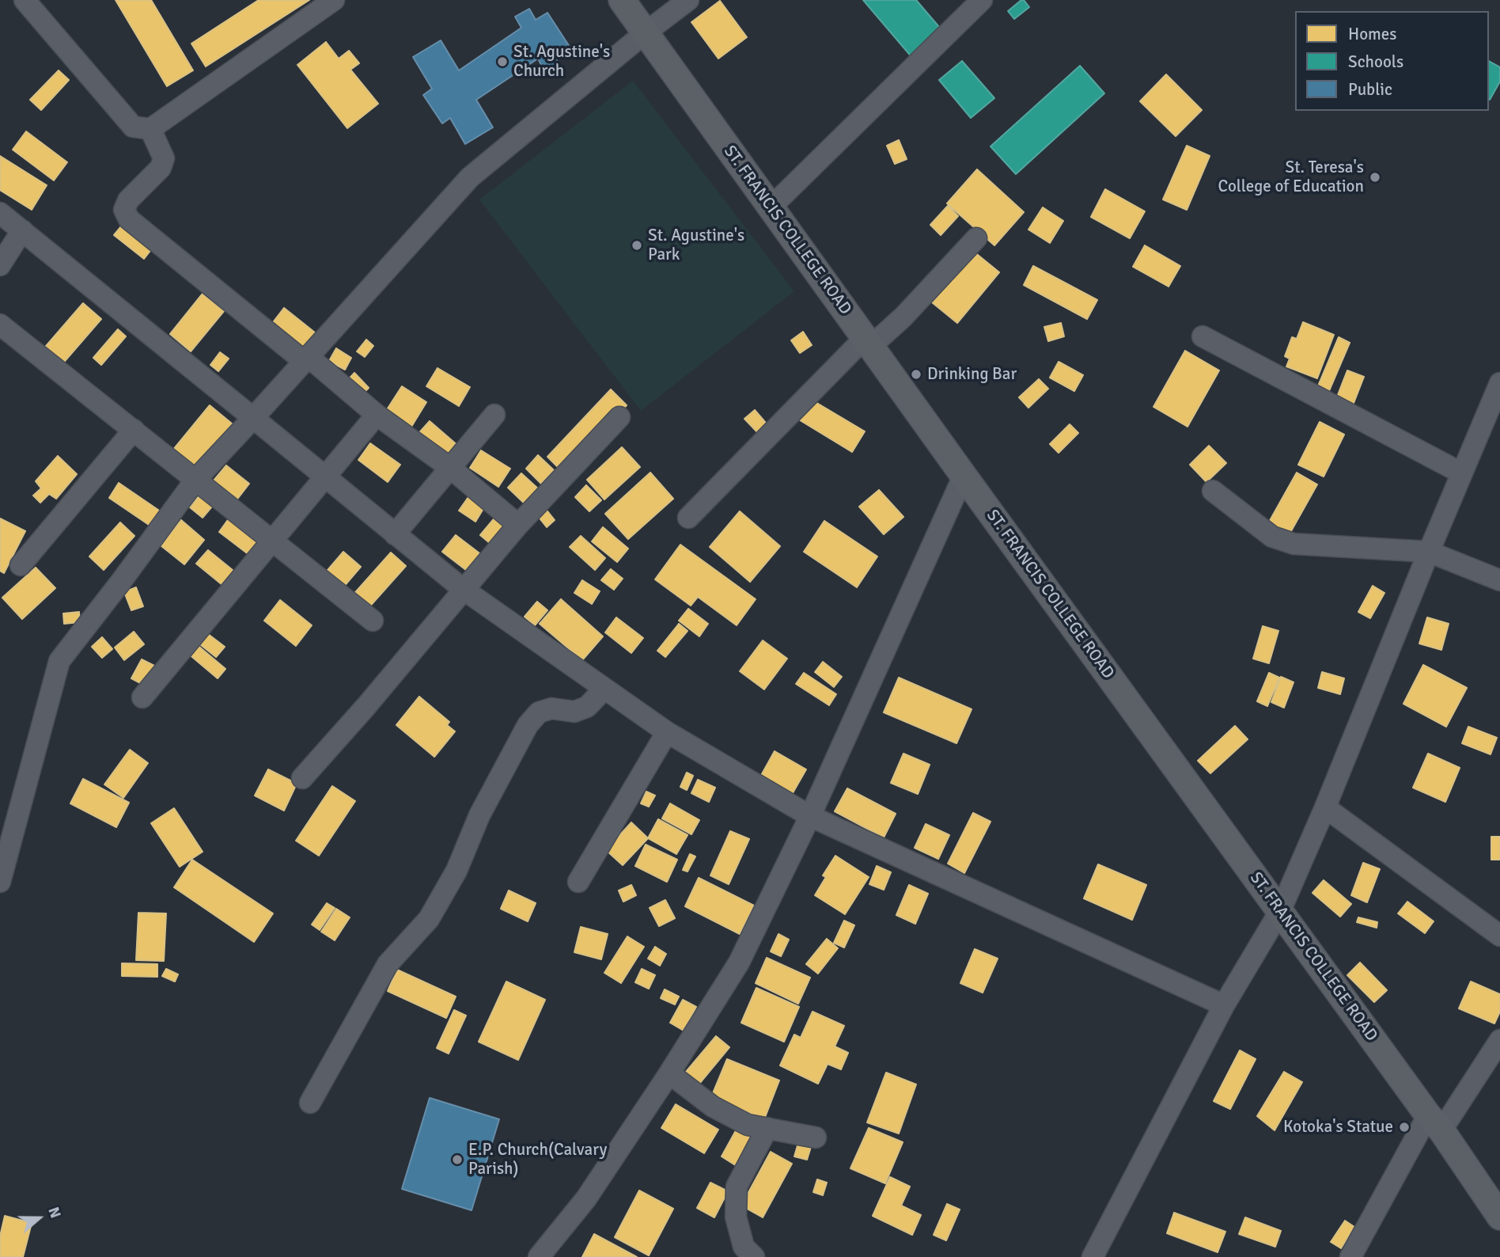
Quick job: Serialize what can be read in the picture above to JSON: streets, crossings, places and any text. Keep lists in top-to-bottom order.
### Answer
{
  "streets": {
    "main road": ["ST. FRANCIS COLLEGE ROAD"]
  },
  "places": [
    "St. Agustine's Church",
    "St. Teresa's College of Education",
    "St. Agustine's Park",
    "Drinking Bar",
    "Kotoka's Statue",
    "E.P. Church(Calvary Parish)"
  ],
  "legend": ["Homes", "Schools", "Public"],
  "north": "right"
}
